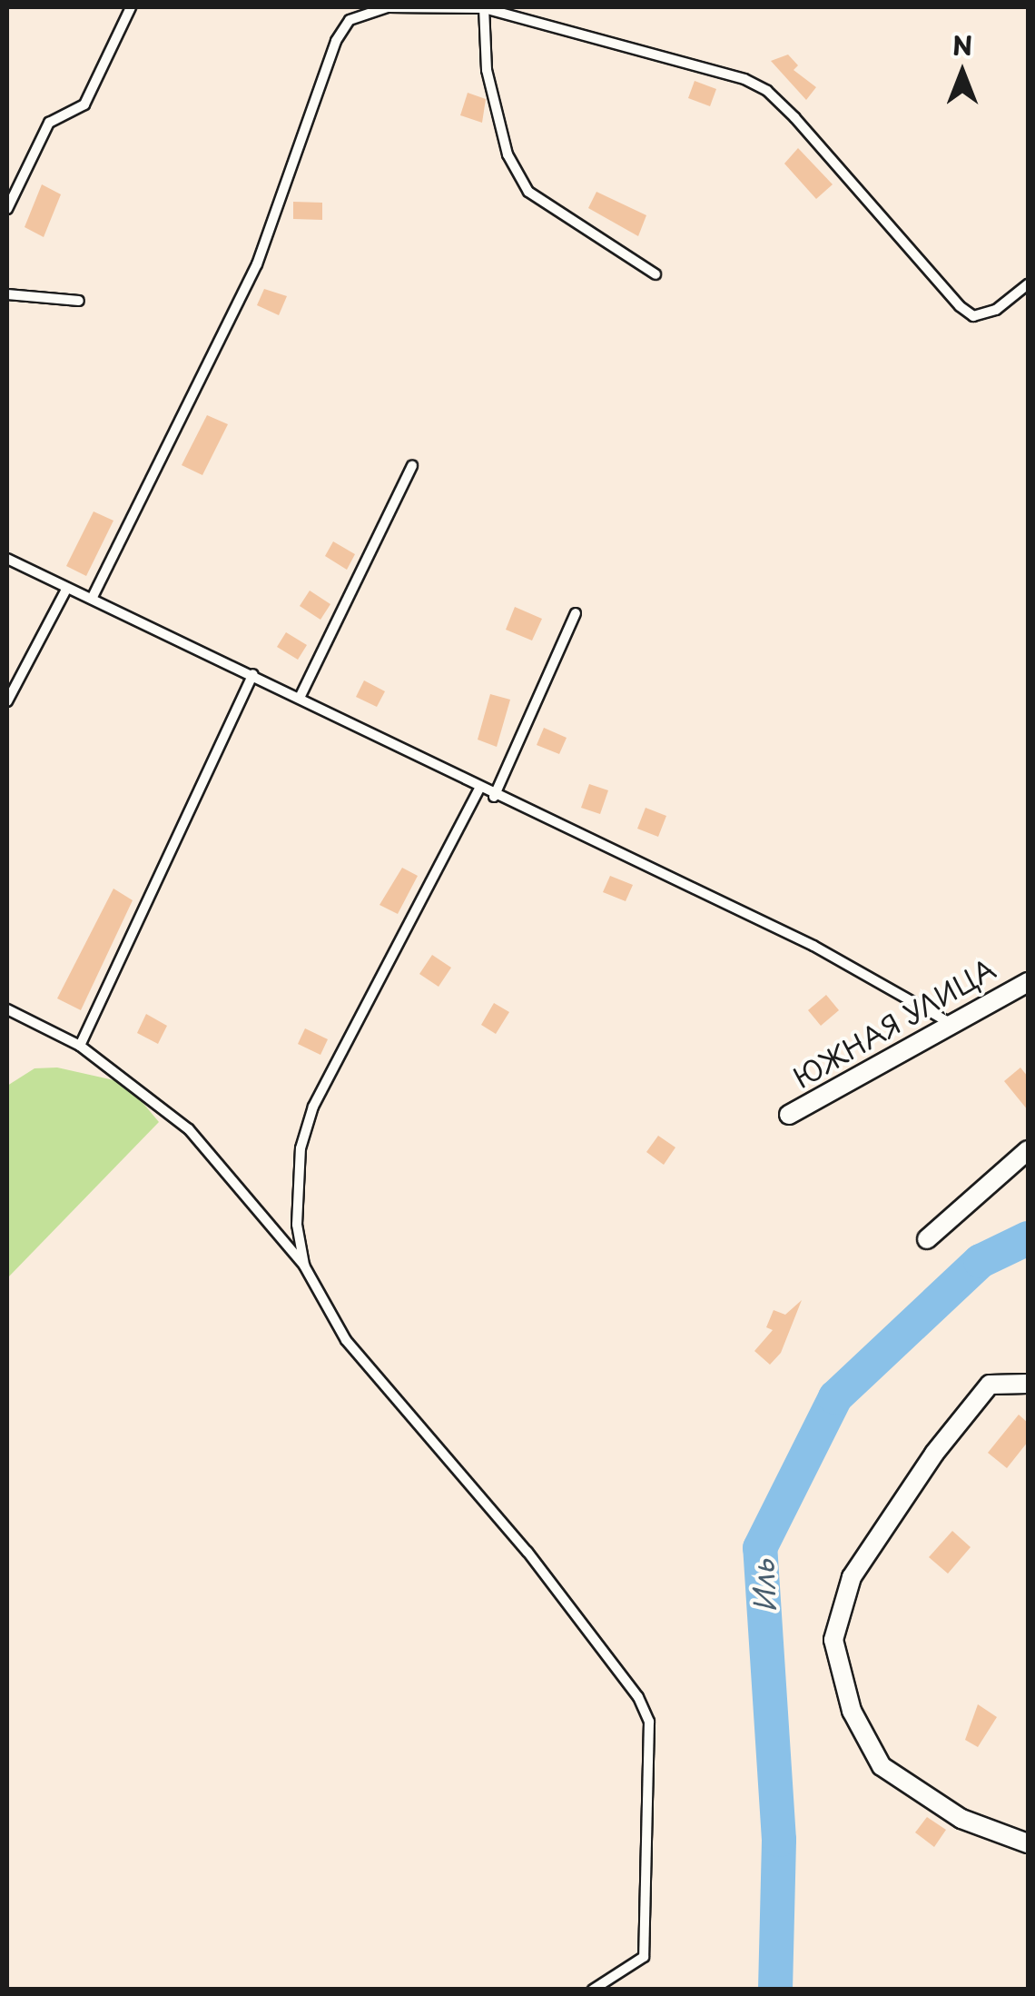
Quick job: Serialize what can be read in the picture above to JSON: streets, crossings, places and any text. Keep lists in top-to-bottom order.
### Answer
{
  "streets": {
    "street": ["ЮЖНАЯ УЛИЦА"]
  },
  "water": ["Иль"],
  "north": "top"
}
